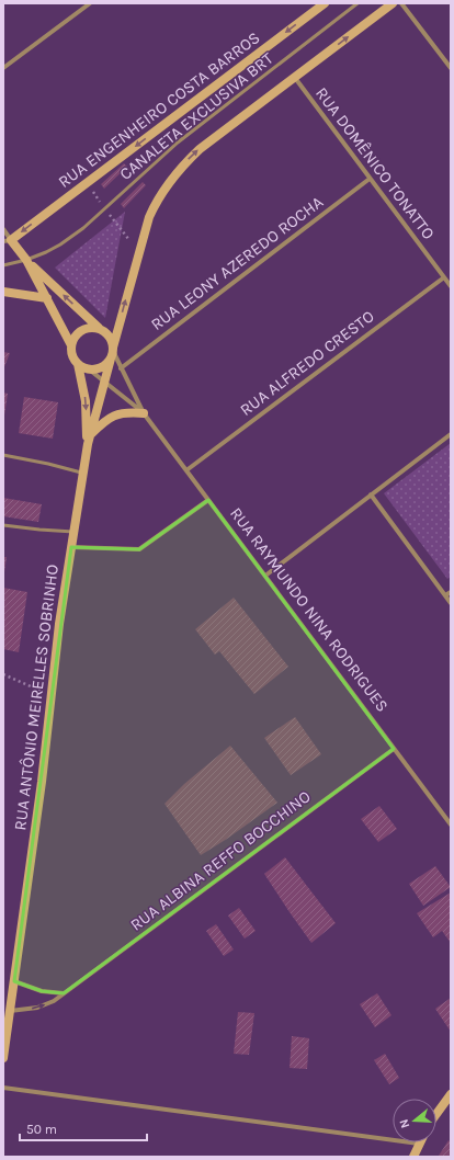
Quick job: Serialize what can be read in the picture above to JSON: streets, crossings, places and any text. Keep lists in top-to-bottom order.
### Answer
{
  "streets": {
    "street": [
      "RUA ENGENHEIRO COSTA BARROS",
      "RUA DOMÊNICO TONATTO",
      "RUA LEONY AZEREDO ROCHA",
      "RUA ALFREDO CRESTO",
      "RUA RAYMUNDO NINA RODRIGUES",
      "RUA ANTÔNIO MEIRELLES SOBRINHO",
      "RUA ALBINA REFFO BOCCHINO"
    ],
    "lane": ["CANALETA EXCLUSIVA BRT"]
  },
  "crossings": [
    ["RUA DOMÊNICO TONATTO", "RUA LEONY AZEREDO ROCHA"],
    ["RUA DOMÊNICO TONATTO", "RUA ALFREDO CRESTO"],
    ["RUA DOMÊNICO TONATTO", "RUA ANTÔNIO MEIRELLES SOBRINHO"],
    ["RUA LEONY AZEREDO ROCHA", "RUA RAYMUNDO NINA RODRIGUES"],
    ["RUA ALFREDO CRESTO", "RUA RAYMUNDO NINA RODRIGUES"],
    ["RUA RAYMUNDO NINA RODRIGUES", "RUA ANTÔNIO MEIRELLES SOBRINHO"],
    ["RUA RAYMUNDO NINA RODRIGUES", "RUA ALBINA REFFO BOCCHINO"],
    ["RUA ANTÔNIO MEIRELLES SOBRINHO", "RUA ALBINA REFFO BOCCHINO"]
  ],
  "one_way": ["RUA ENGENHEIRO COSTA BARROS"],
  "scale_bar": "50 m",
  "north": "left"
}
